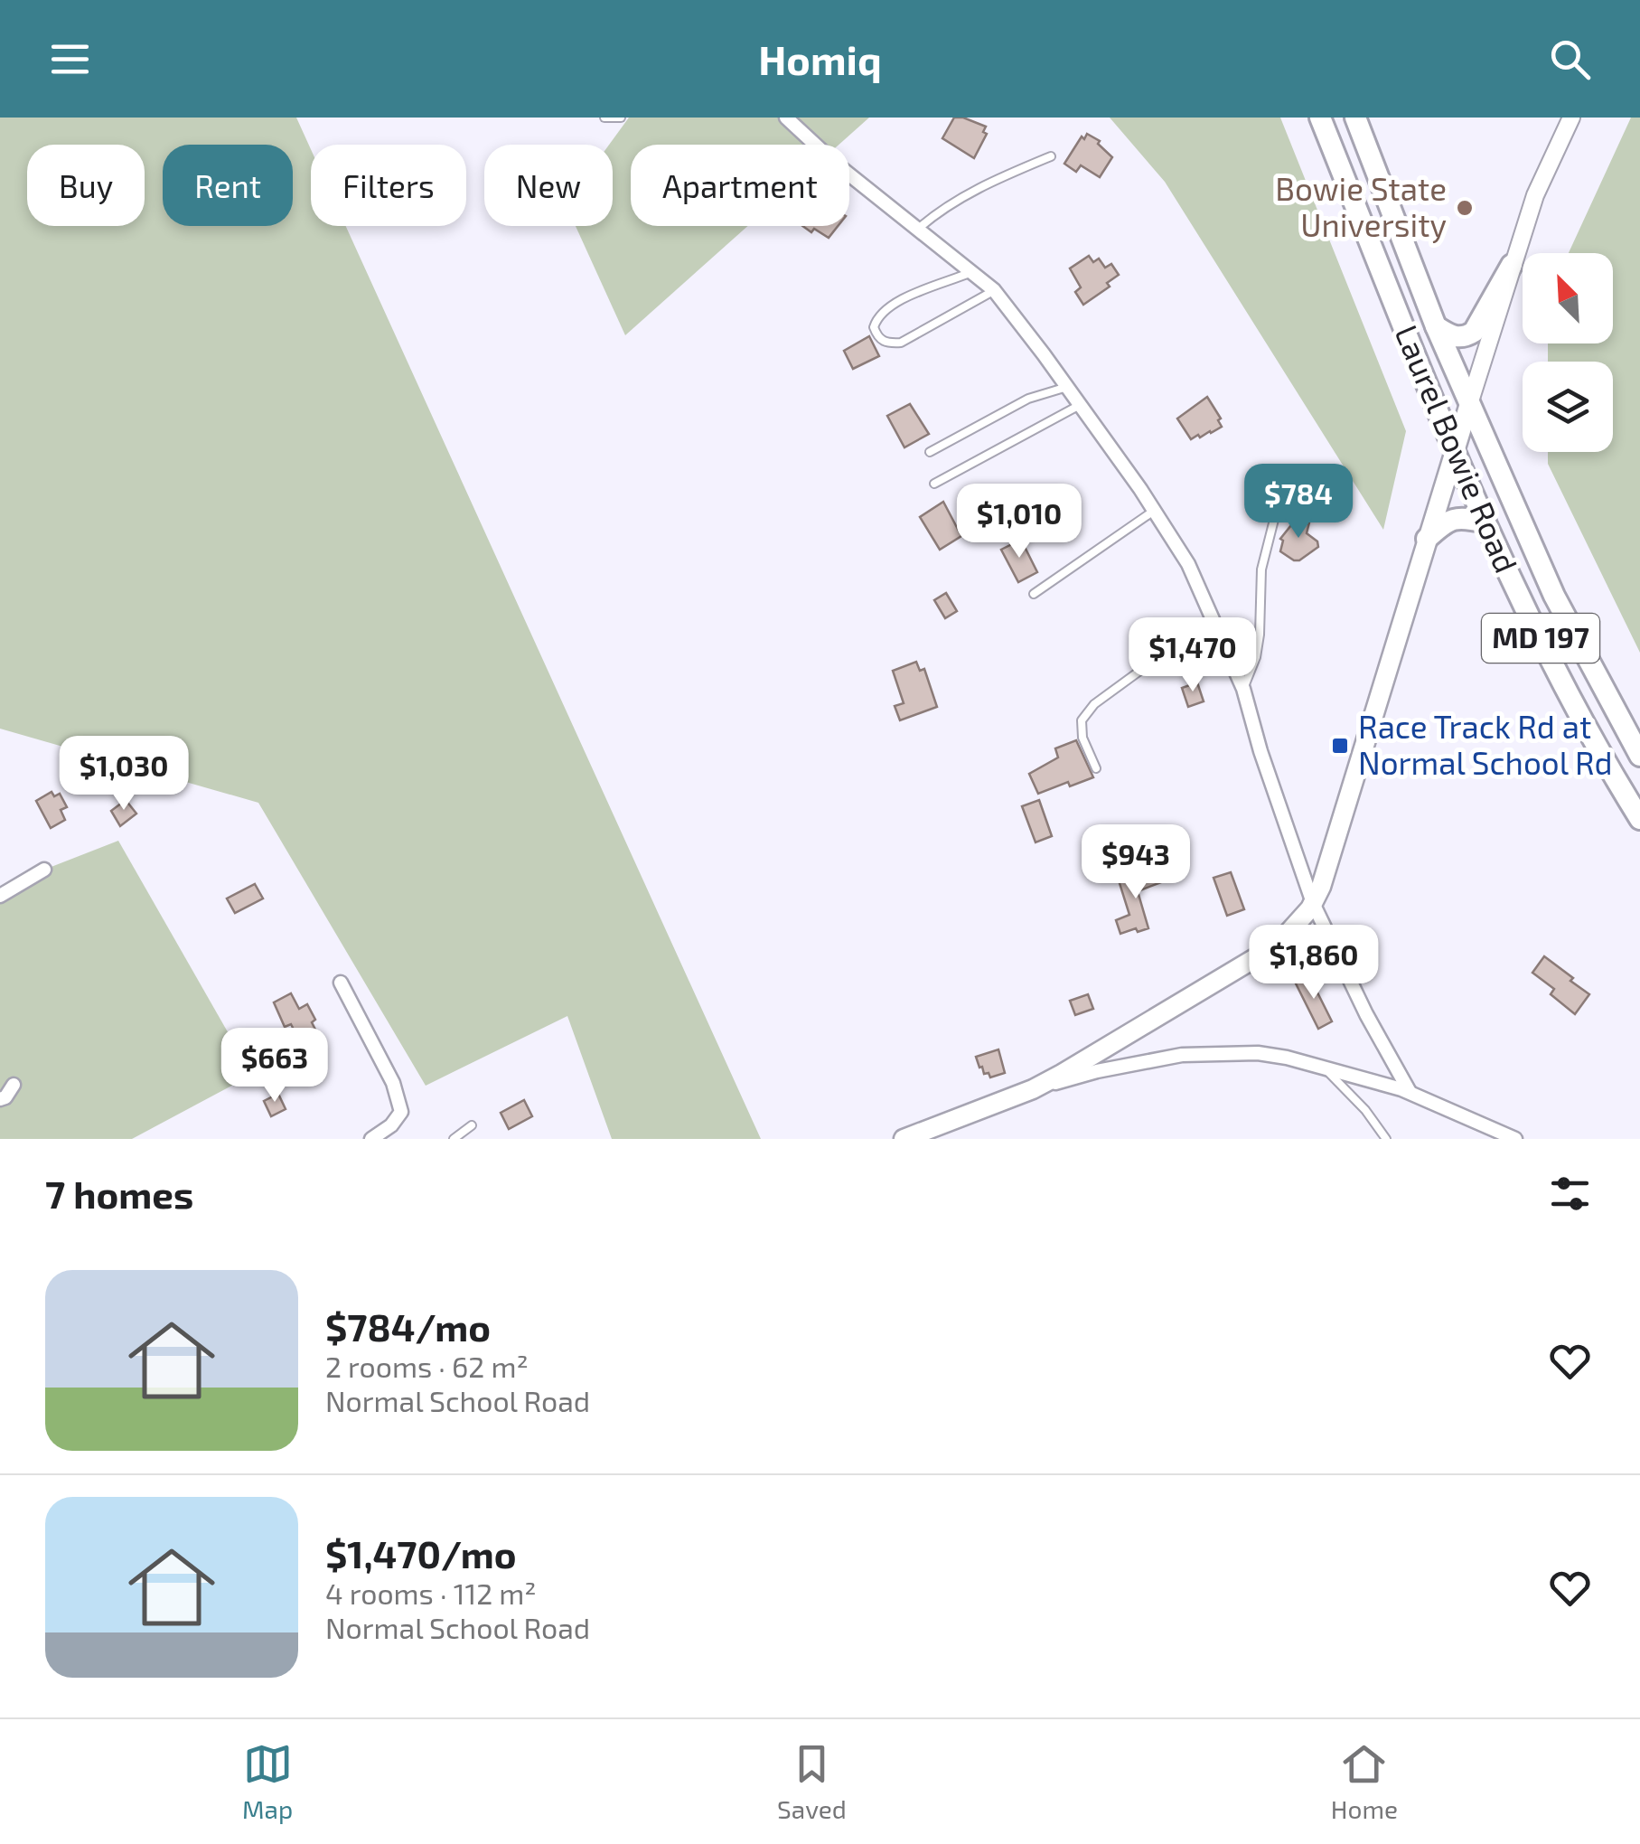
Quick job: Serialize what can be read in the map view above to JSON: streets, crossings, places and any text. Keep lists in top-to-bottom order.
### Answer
{
  "streets": {
    "main road": ["Laurel Bowie Road", "MD 197"]
  },
  "places": {
    "other": ["Bowie State University"],
    "transit": ["Race Track Rd at Normal School Rd"]
  },
  "north": "top left",
  "page": {
    "header": "Homiq",
    "chip": [
      "Buy",
      "Rent",
      "Filters",
      "New",
      "Apartment"
    ],
    "price": [
      "$784",
      "$1,010",
      "$1,470",
      "$1,030",
      "$943",
      "$1,860",
      "$663"
    ],
    "heading": "7 homes",
    "list": [
      {
        "name": "$784/mo",
        "note": "2 rooms · 62 m² · Normal School Road"
      },
      {
        "name": "$1,470/mo",
        "note": "4 rooms · 112 m² · Normal School Road"
      }
    ],
    "tabs": ["Map", "Saved", "Home"]
  }
}
